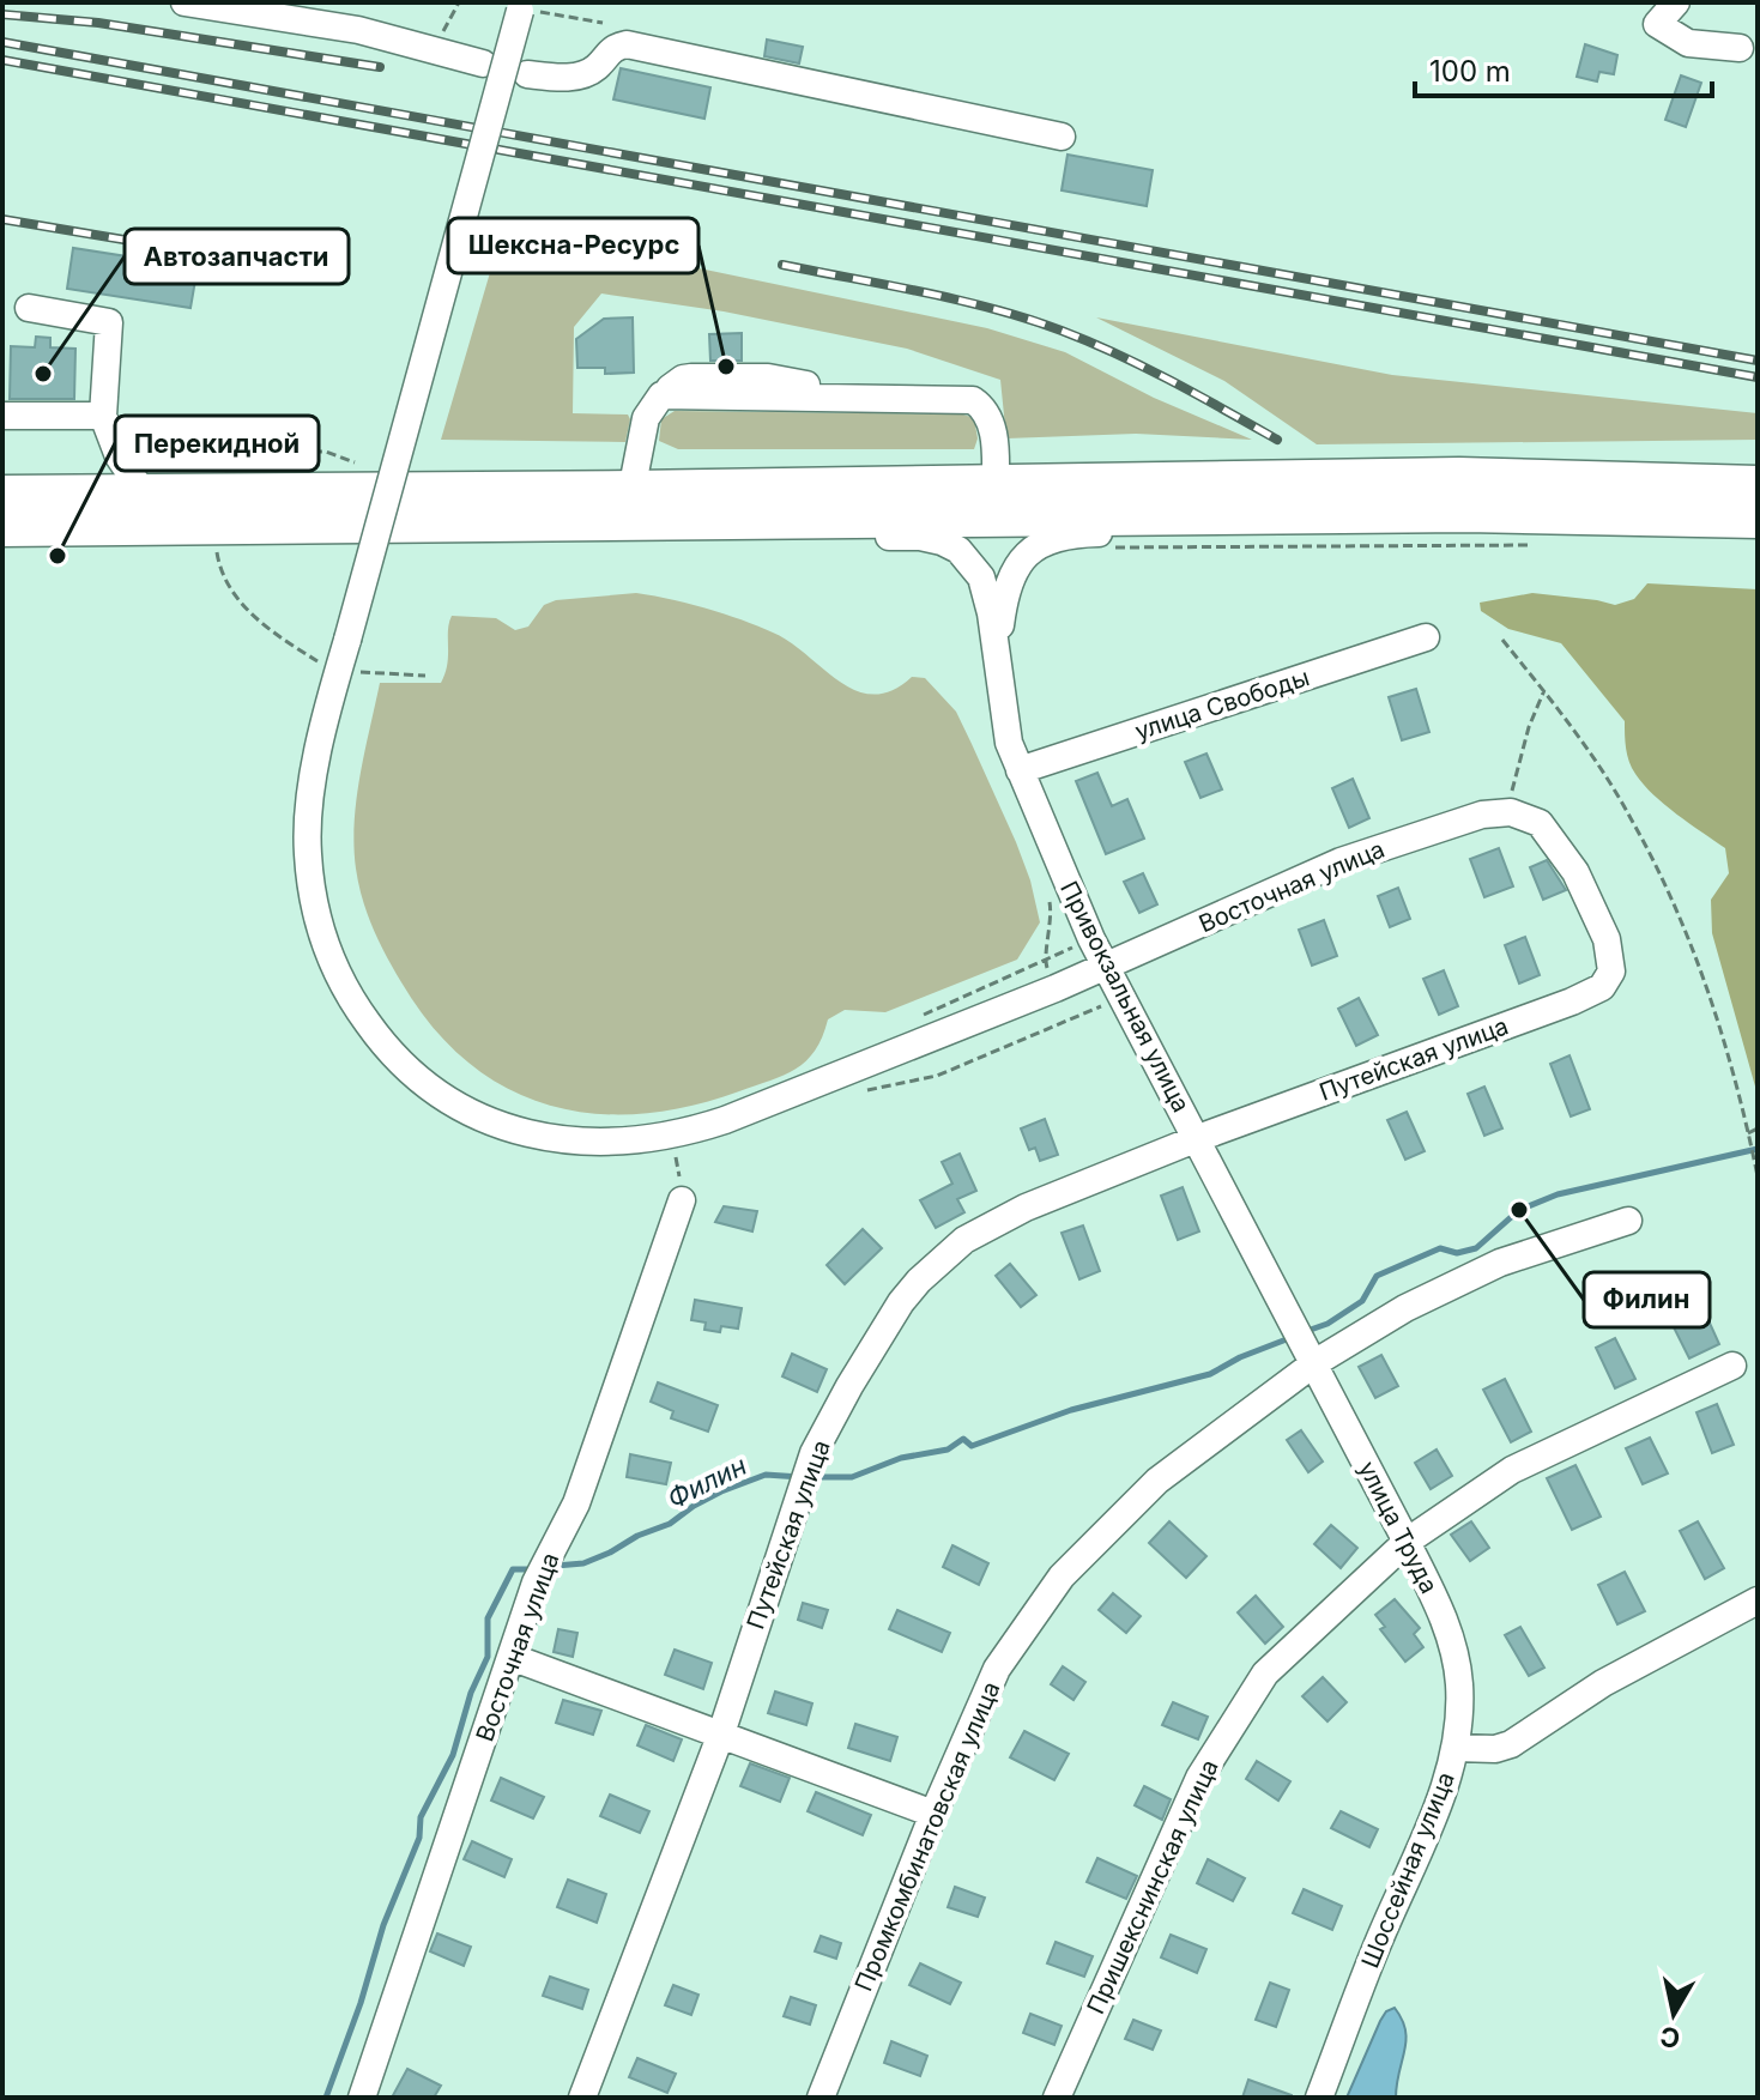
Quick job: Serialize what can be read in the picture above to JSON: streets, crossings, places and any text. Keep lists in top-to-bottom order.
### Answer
{
  "streets": {
    "street": [
      "улица Свободы",
      "Восточная улица",
      "Привокзальная улица",
      "Путейская улица",
      "улица Труда",
      "Промкомбинатовская улица",
      "Шоссейная улица",
      "Пришекснинская улица"
    ]
  },
  "crossings": [
    ["улица Свободы", "Привокзальная улица"],
    ["Восточная улица", "Привокзальная улица"],
    ["Восточная улица", "Путейская улица"],
    ["Привокзальная улица", "Путейская улица"],
    ["Привокзальная улица", "улица Труда"],
    ["Привокзальная улица", "Промкомбинатовская улица"],
    ["улица Труда", "Промкомбинатовская улица"],
    ["улица Труда", "Шоссейная улица"],
    ["улица Труда", "Пришекснинская улица"]
  ],
  "water": ["Филин"],
  "places": [
    "Шексна-Ресурс",
    "Автозапчасти",
    "Перекидной",
    "Филин"
  ],
  "scale_bar": "100 m",
  "north": "bottom"
}
